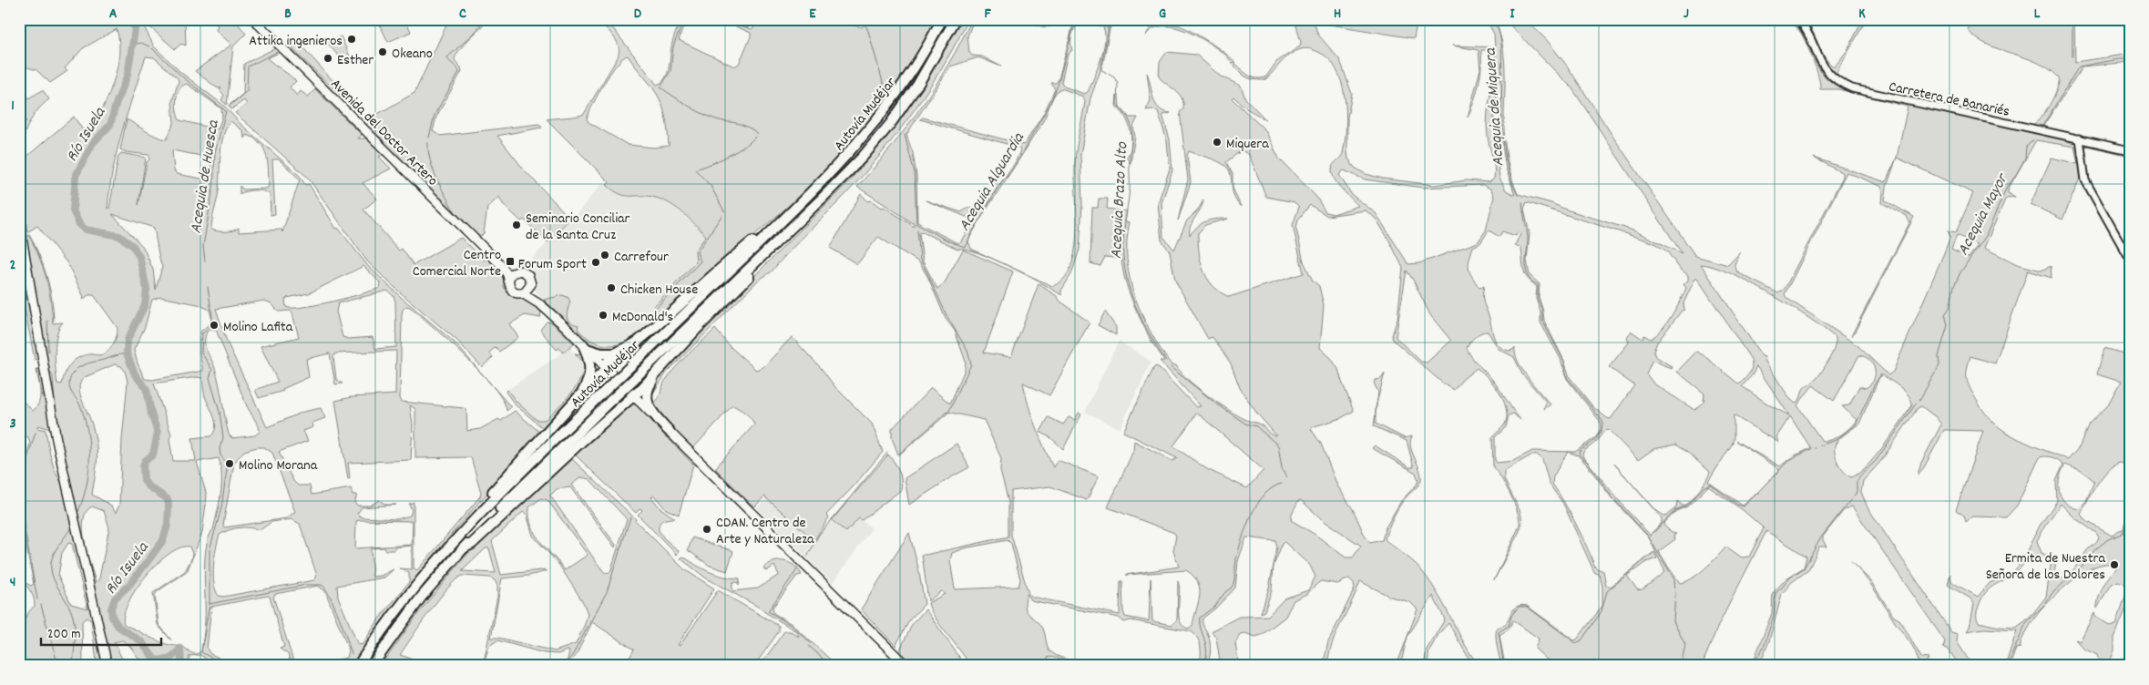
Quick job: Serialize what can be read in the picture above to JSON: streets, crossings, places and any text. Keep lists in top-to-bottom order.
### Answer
{
  "streets": {
    "highway": ["Autovía Mudéjar"],
    "main road": ["Avenida del Doctor Artero"],
    "street": ["Carretera de Banariés"]
  },
  "water": [
    "Acequia de Miquera",
    "Río Isuela",
    "Acequia de Huesca",
    "Acequia Alguardia",
    "Acequia Brazo Alto",
    "Acequia Mayor"
  ],
  "places": {
    "other": [
      "Attika ingenieros",
      "Okeano",
      "Esther",
      "Miquera",
      "Seminario Conciliar de la Santa Cruz",
      "Carrefour",
      "Forum Sport",
      "Chicken House",
      "McDonald's",
      "Molino Lafita",
      "Molino Morana",
      "CDAN. Centro de Arte y Naturaleza",
      "Ermita de Nuestra Señora de los Dolores"
    ],
    "transit": ["Centro Comercial Norte"]
  },
  "scale_bar": "200 m",
  "grid": {
    "columns": [
      "A",
      "B",
      "C",
      "D",
      "E",
      "F",
      "G",
      "H",
      "I",
      "J",
      "K",
      "L"
    ],
    "rows": [
      "1",
      "2",
      "3",
      "4"
    ]
  }
}
